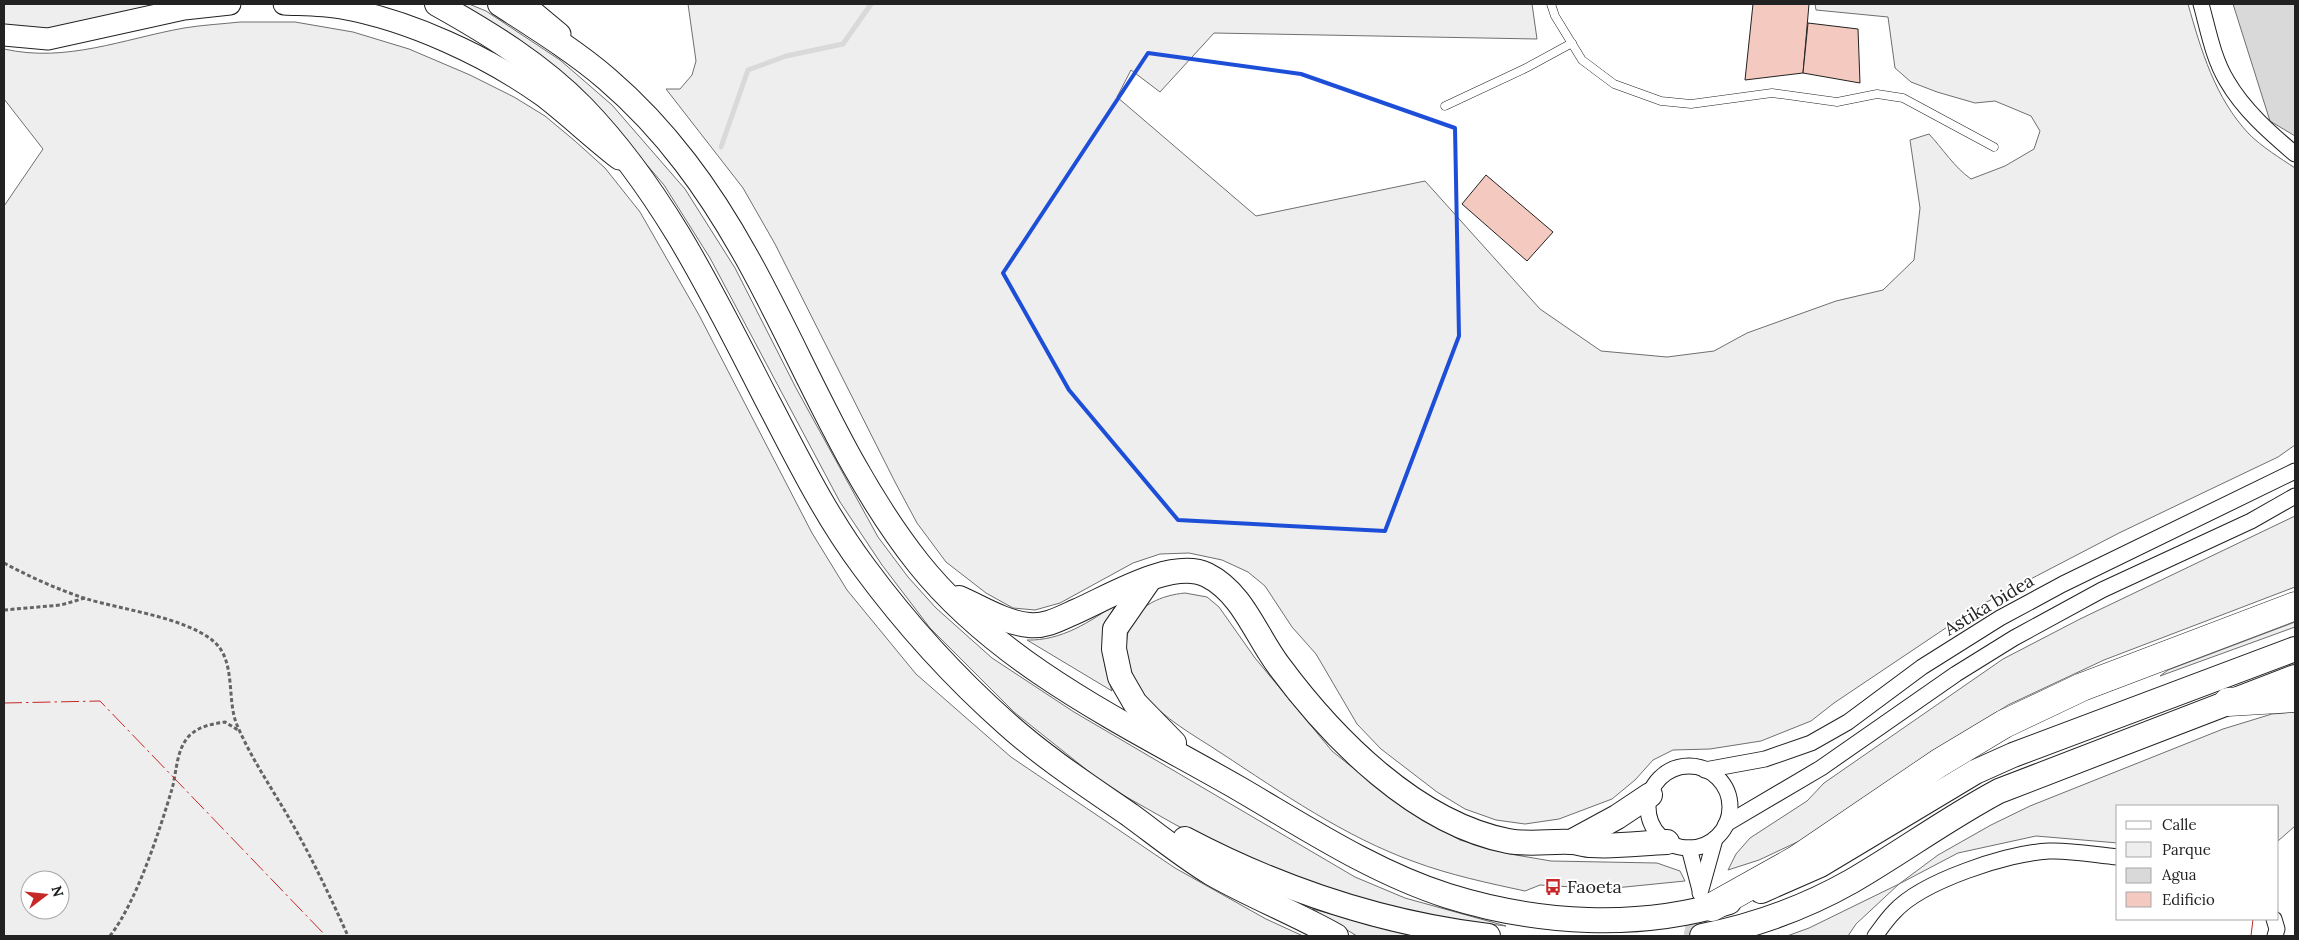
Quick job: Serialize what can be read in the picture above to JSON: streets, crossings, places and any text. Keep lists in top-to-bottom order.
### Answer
{
  "streets": {
    "street": ["Astika bidea"]
  },
  "places": {
    "bus stop": ["Faoeta"]
  },
  "legend": [
    "Calle",
    "Parque",
    "Agua",
    "Edificio"
  ],
  "north": "right"
}
